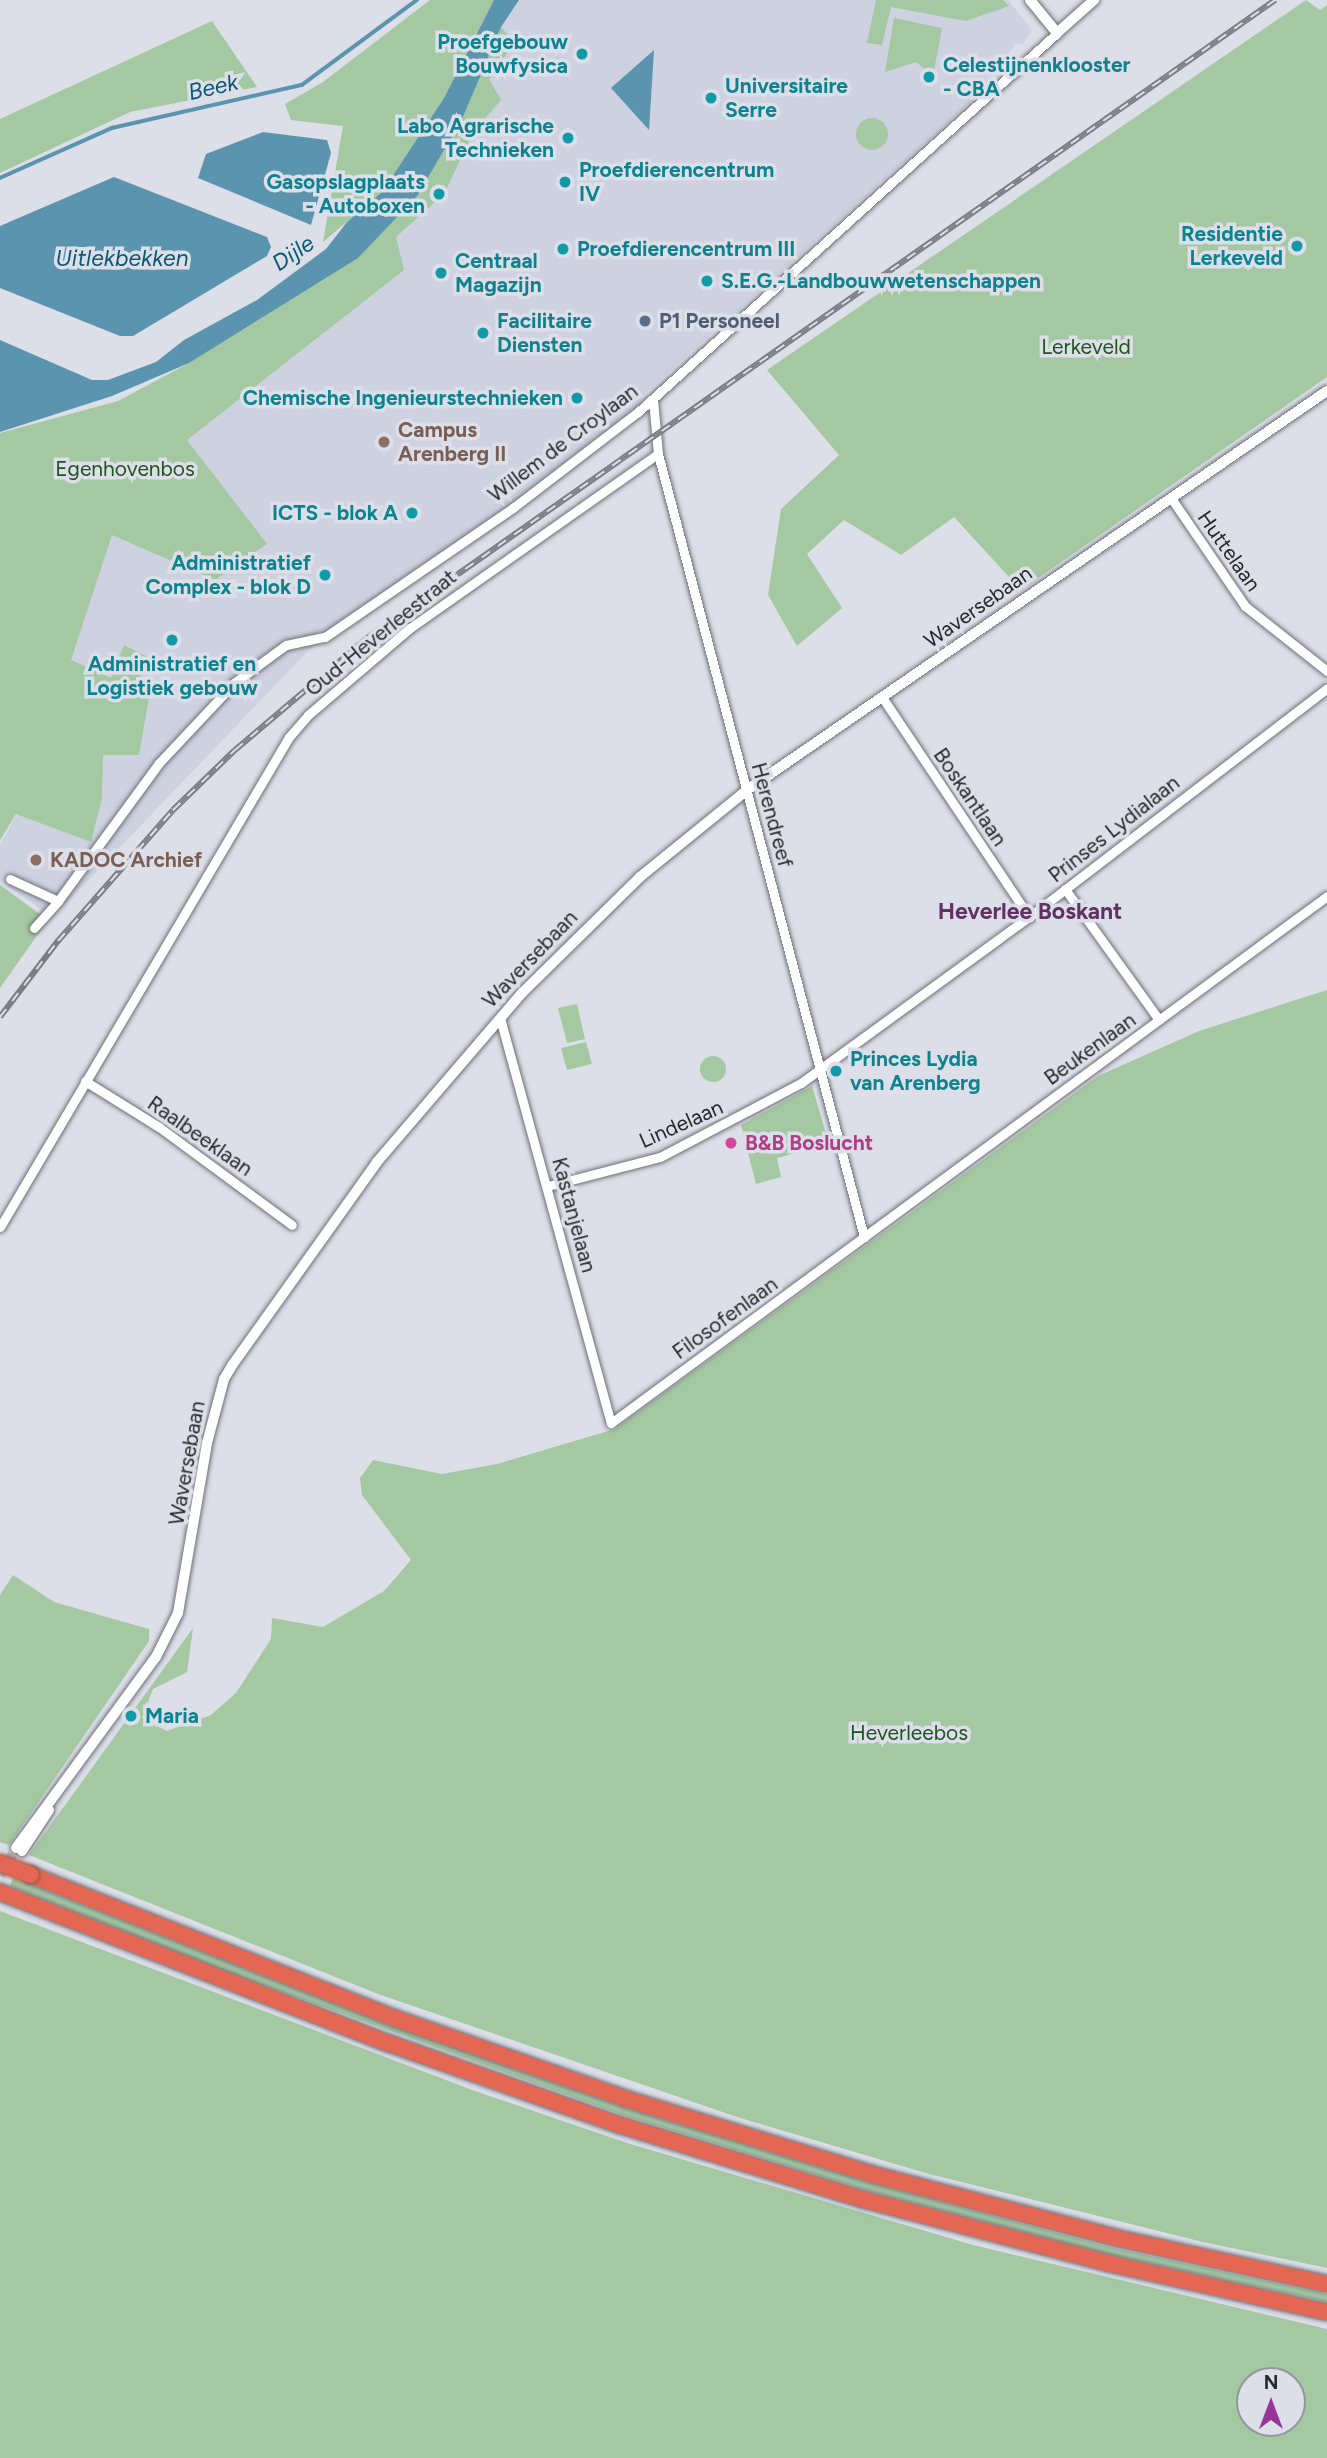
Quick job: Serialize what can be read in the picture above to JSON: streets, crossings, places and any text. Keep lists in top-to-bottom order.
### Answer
{
  "streets": {
    "street": [
      "Willem de Croylaan",
      "Huttelaan",
      "Waversebaan",
      "Oud-Heverleestraat",
      "Boskantlaan",
      "Herendreef",
      "Prinses Lydialaan",
      "Beukenlaan",
      "Lindelaan",
      "Raalbeeklaan",
      "Kastanjelaan",
      "Filosofenlaan"
    ]
  },
  "crossings": [
    ["Willem de Croylaan", "Herendreef"],
    ["Huttelaan", "Waversebaan"],
    ["Waversebaan", "Boskantlaan"],
    ["Waversebaan", "Herendreef"],
    ["Waversebaan", "Kastanjelaan"],
    ["Oud-Heverleestraat", "Herendreef"],
    ["Oud-Heverleestraat", "Raalbeeklaan"],
    ["Boskantlaan", "Prinses Lydialaan"],
    ["Herendreef", "Prinses Lydialaan"],
    ["Herendreef", "Lindelaan"],
    ["Herendreef", "Filosofenlaan"],
    ["Prinses Lydialaan", "Lindelaan"],
    ["Beukenlaan", "Filosofenlaan"],
    ["Lindelaan", "Kastanjelaan"],
    ["Kastanjelaan", "Filosofenlaan"]
  ],
  "districts": ["Heverlee Boskant"],
  "water": ["Beek", "Dijle", "Uitlekbekken"],
  "parks": ["Lerkeveld", "Egenhovenbos", "Heverleebos"],
  "places": [
    "Proefgebouw Bouwfysica",
    "Celestijnenklooster - CBA",
    "Universitaire Serre",
    "Labo Agrarische Technieken",
    "Proefdierencentrum IV",
    "Gasopslagplaats - Autoboxen",
    "Residentie Lerkeveld",
    "Proefdierencentrum III",
    "Centraal Magazijn",
    "S.E.G.-Landbouwwetenschappen",
    "P1 Personeel",
    "Facilitaire Diensten",
    "Chemische Ingenieurstechnieken",
    "Campus Arenberg II",
    "ICTS - blok A",
    "Administratief Complex - blok D",
    "Administratief en Logistiek gebouw",
    "KADOC Archief",
    "Princes Lydia van Arenberg",
    "B&B Boslucht",
    "Maria"
  ],
  "north": "top"
}
